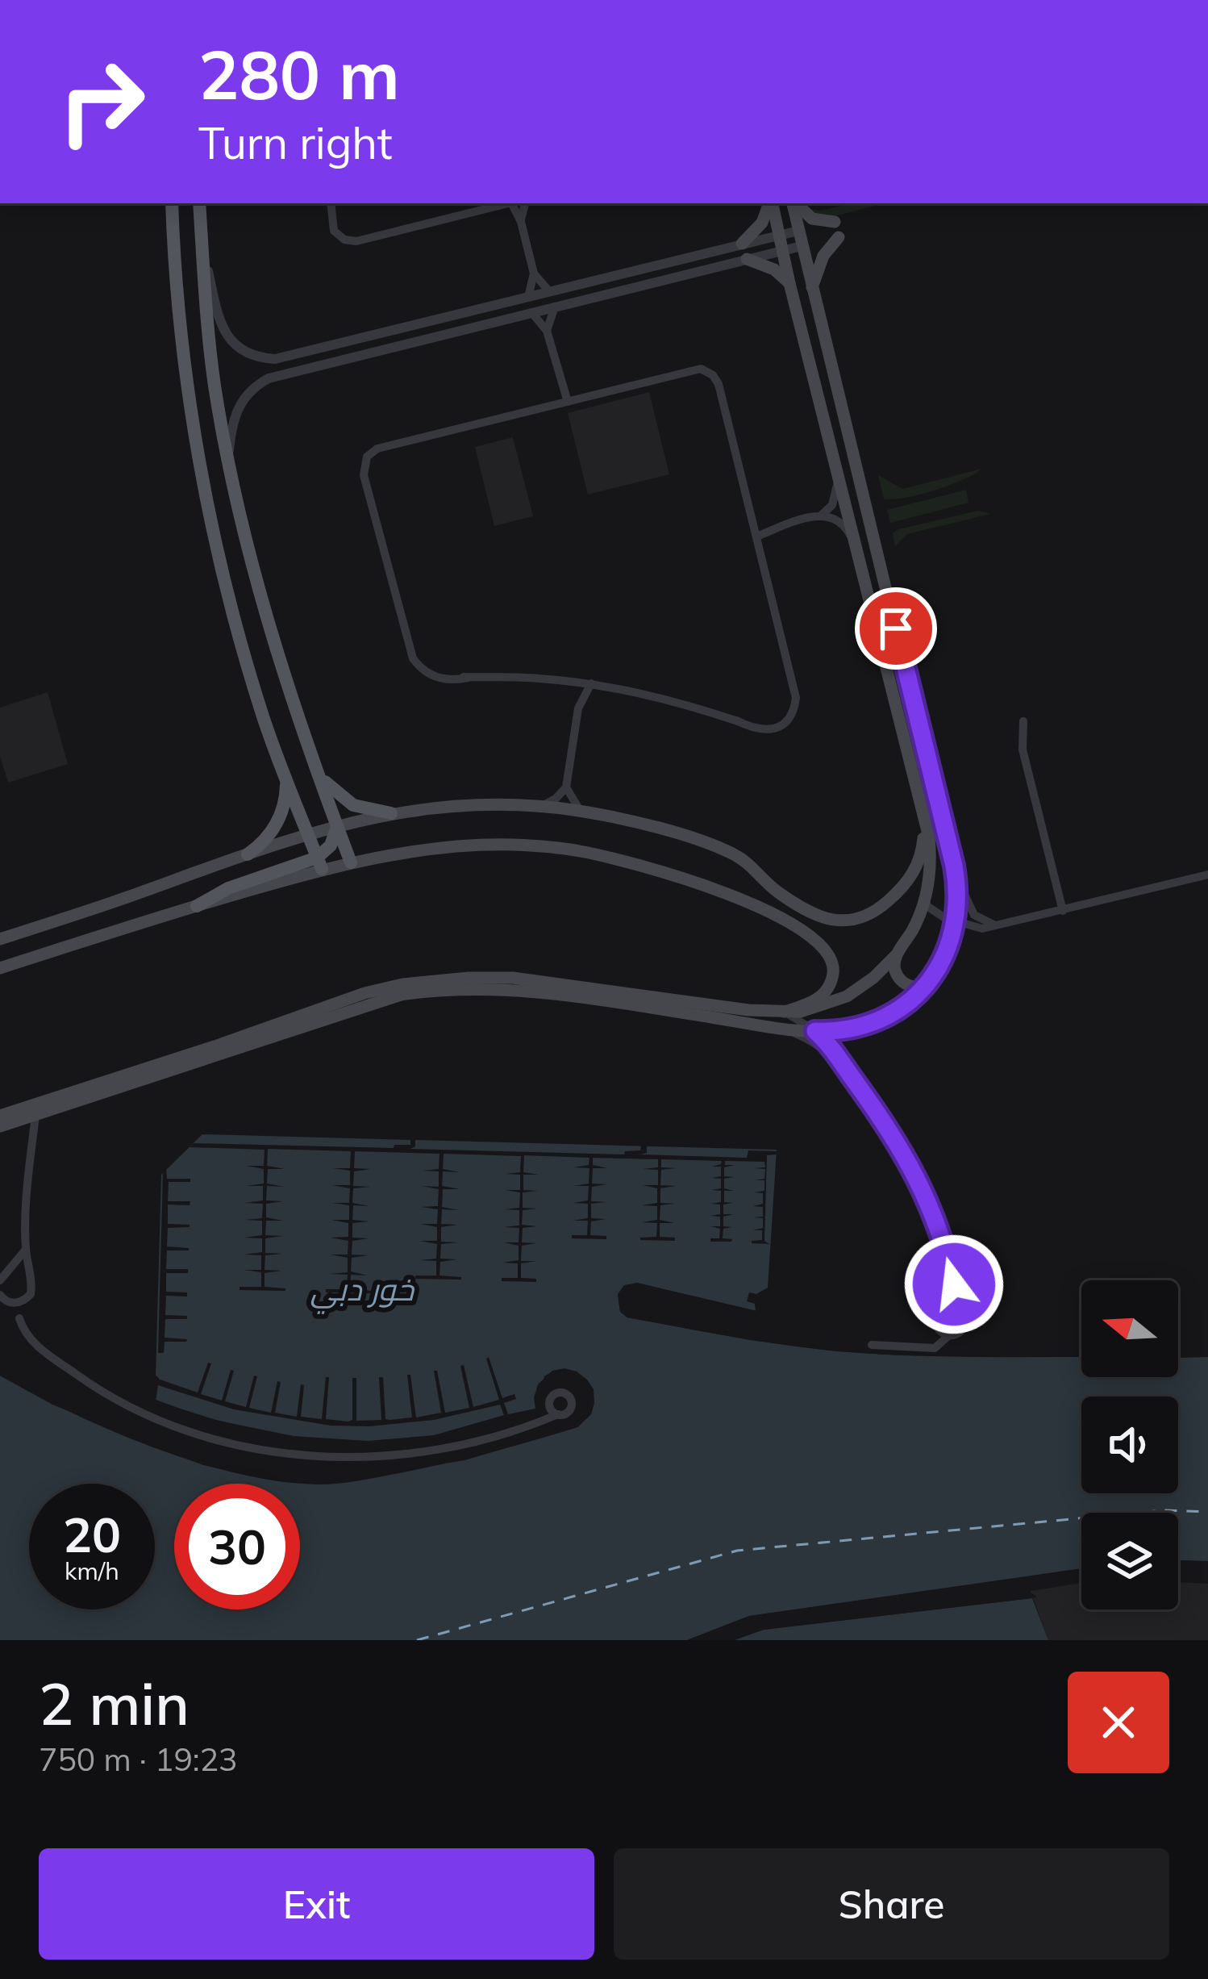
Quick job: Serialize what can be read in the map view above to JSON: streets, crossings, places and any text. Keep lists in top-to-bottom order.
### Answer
{
  "water": ["خور دبي"],
  "north": "left",
  "page": {
    "turn": ["280 m", "Turn right"],
    "speed": "20 km/h",
    "limit": "30",
    "heading": ["2 min", "750 m · 19:23"],
    "buttons": ["Exit", "Share"]
  }
}
